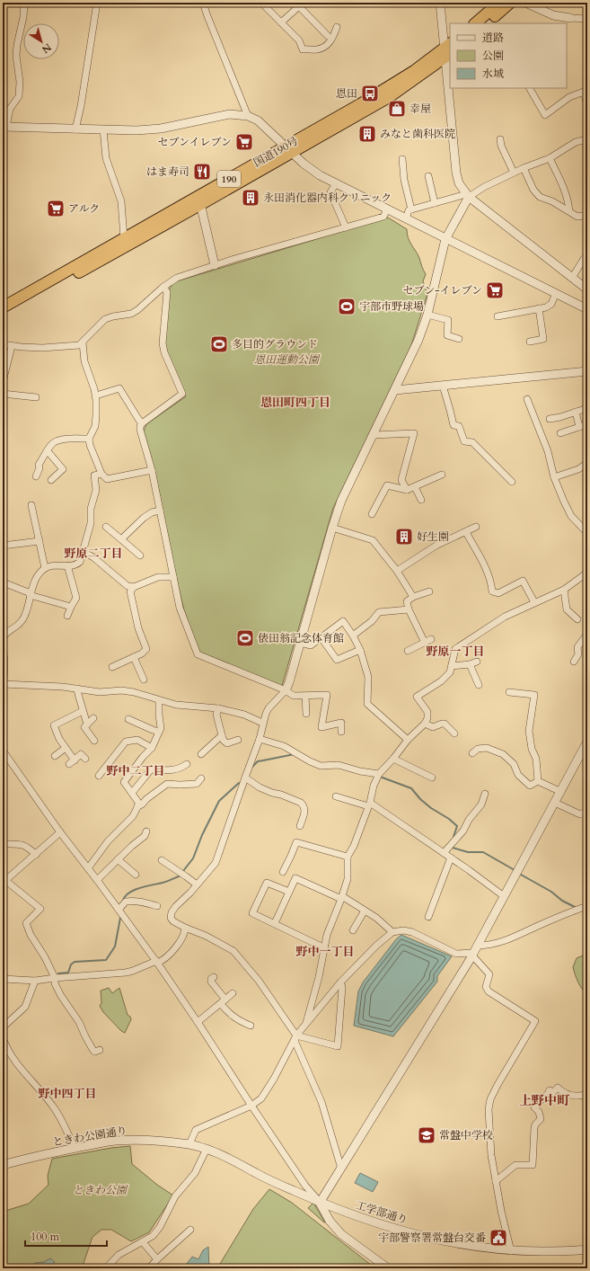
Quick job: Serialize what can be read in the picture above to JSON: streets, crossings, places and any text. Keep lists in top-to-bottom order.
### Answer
{
  "streets": {
    "highway": ["国道190号", "190"],
    "street": ["ときわ公園通り", "工学部通り"]
  },
  "crossings": [
    ["ときわ公園通り", "工学部通り"]
  ],
  "districts": [
    "恩田町四丁目",
    "野原二丁目",
    "野原一丁目",
    "野中二丁目",
    "野中一丁目",
    "野中四丁目",
    "上野中町"
  ],
  "parks": ["恩田運動公園", "ときわ公園"],
  "places": {
    "bus stop": ["恩田"],
    "shop": ["幸屋"],
    "building": ["みなと歯科医院", "永田消化器内科クリニック", "好生園"],
    "supermarket": ["セブンイレブン", "アルク", "セブン-イレブン"],
    "restaurant": ["はま寿司"],
    "sports": ["宇部市野球場", "多目的グラウンド", "俵田翁記念体育館"],
    "school or university": ["常盤中学校"],
    "public building": ["宇部警察署常盤台交番"]
  },
  "legend": ["道路", "公園", "水域"],
  "scale_bar": "100 m",
  "north": "bottom right"
}
